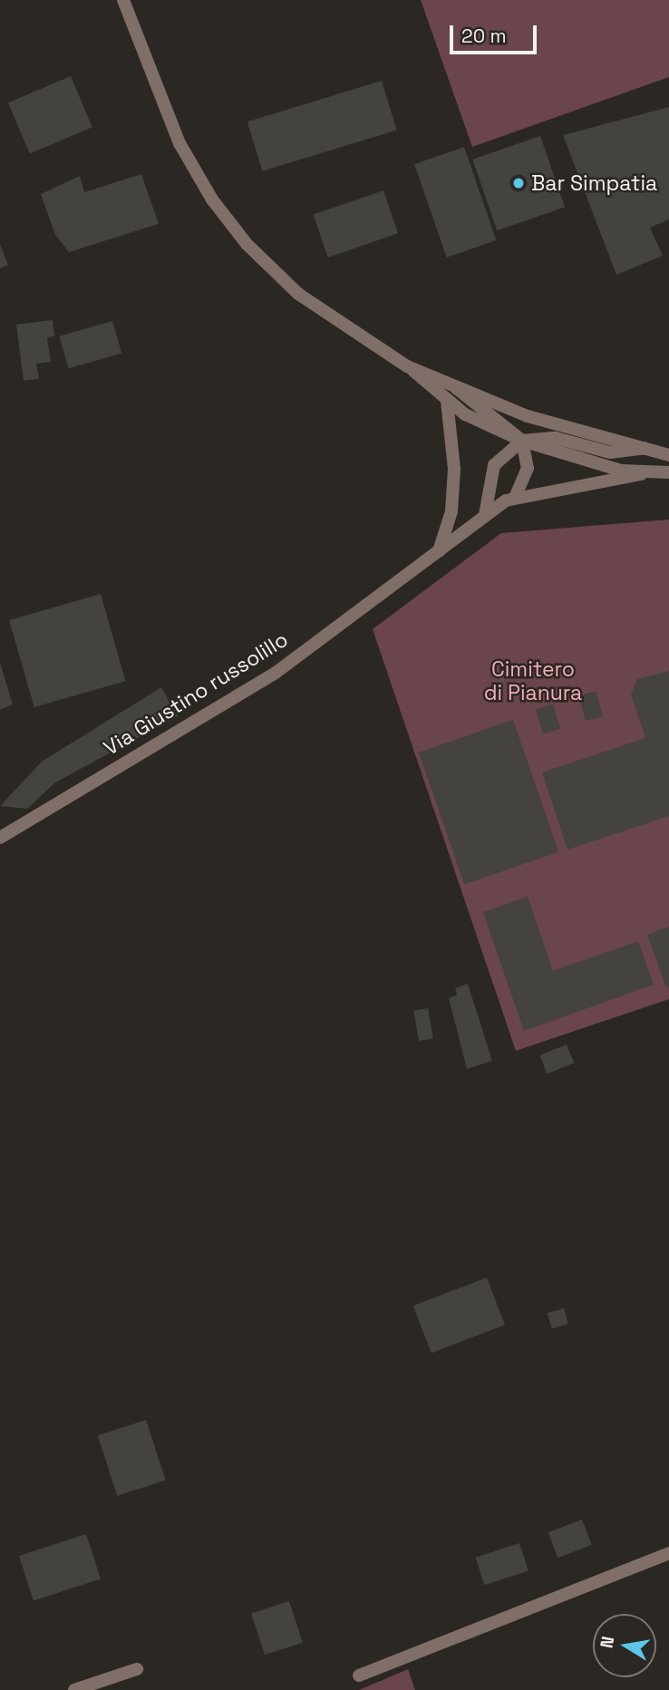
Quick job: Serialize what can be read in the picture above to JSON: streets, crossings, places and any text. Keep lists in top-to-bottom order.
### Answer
{
  "streets": {
    "street": ["Via Giustino russolillo"]
  },
  "parks": ["Cimitero di Pianura"],
  "places": ["Bar Simpatia"],
  "scale_bar": "20 m",
  "north": "left"
}
